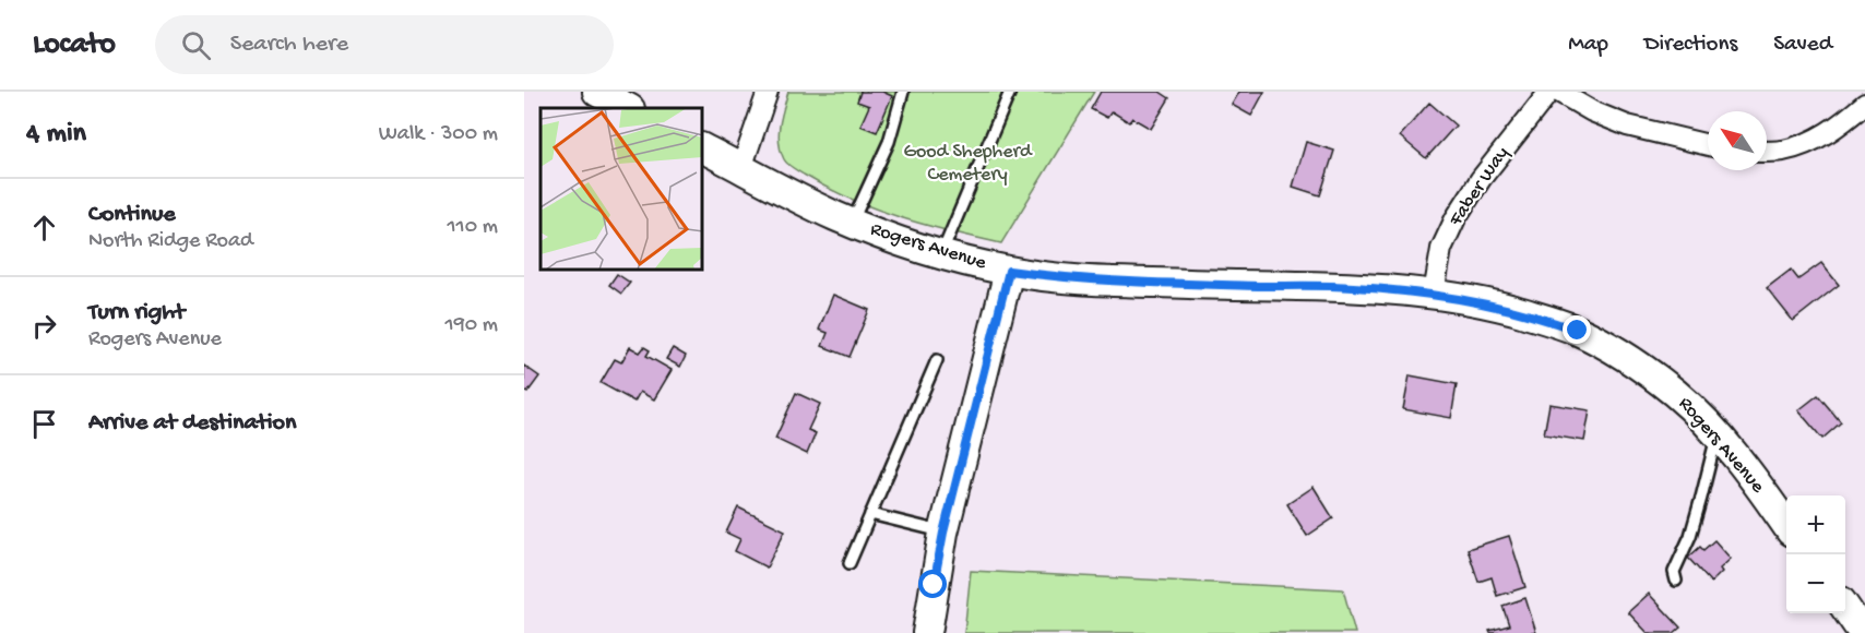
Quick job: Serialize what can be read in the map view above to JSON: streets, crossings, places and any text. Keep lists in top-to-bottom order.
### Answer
{
  "streets": {
    "main road": ["Rogers Avenue"],
    "street": ["Faber Way"]
  },
  "crossings": [
    ["Faber Way", "Rogers Avenue"]
  ],
  "parks": ["Good Shepherd Cemetery"],
  "north": "top left",
  "page": {
    "header": "Locato",
    "search": "Search here",
    "nav": ["Map", "Directions", "Saved"],
    "heading": ["4 min", "Walk · 300 m"],
    "list": [
      ["Continue", "North Ridge Road", "110 m"],
      ["Turn right", "Rogers Avenue", "190 m"],
      "Arrive at destination"
    ],
    "map_buttons": ["+", "−"]
  }
}
